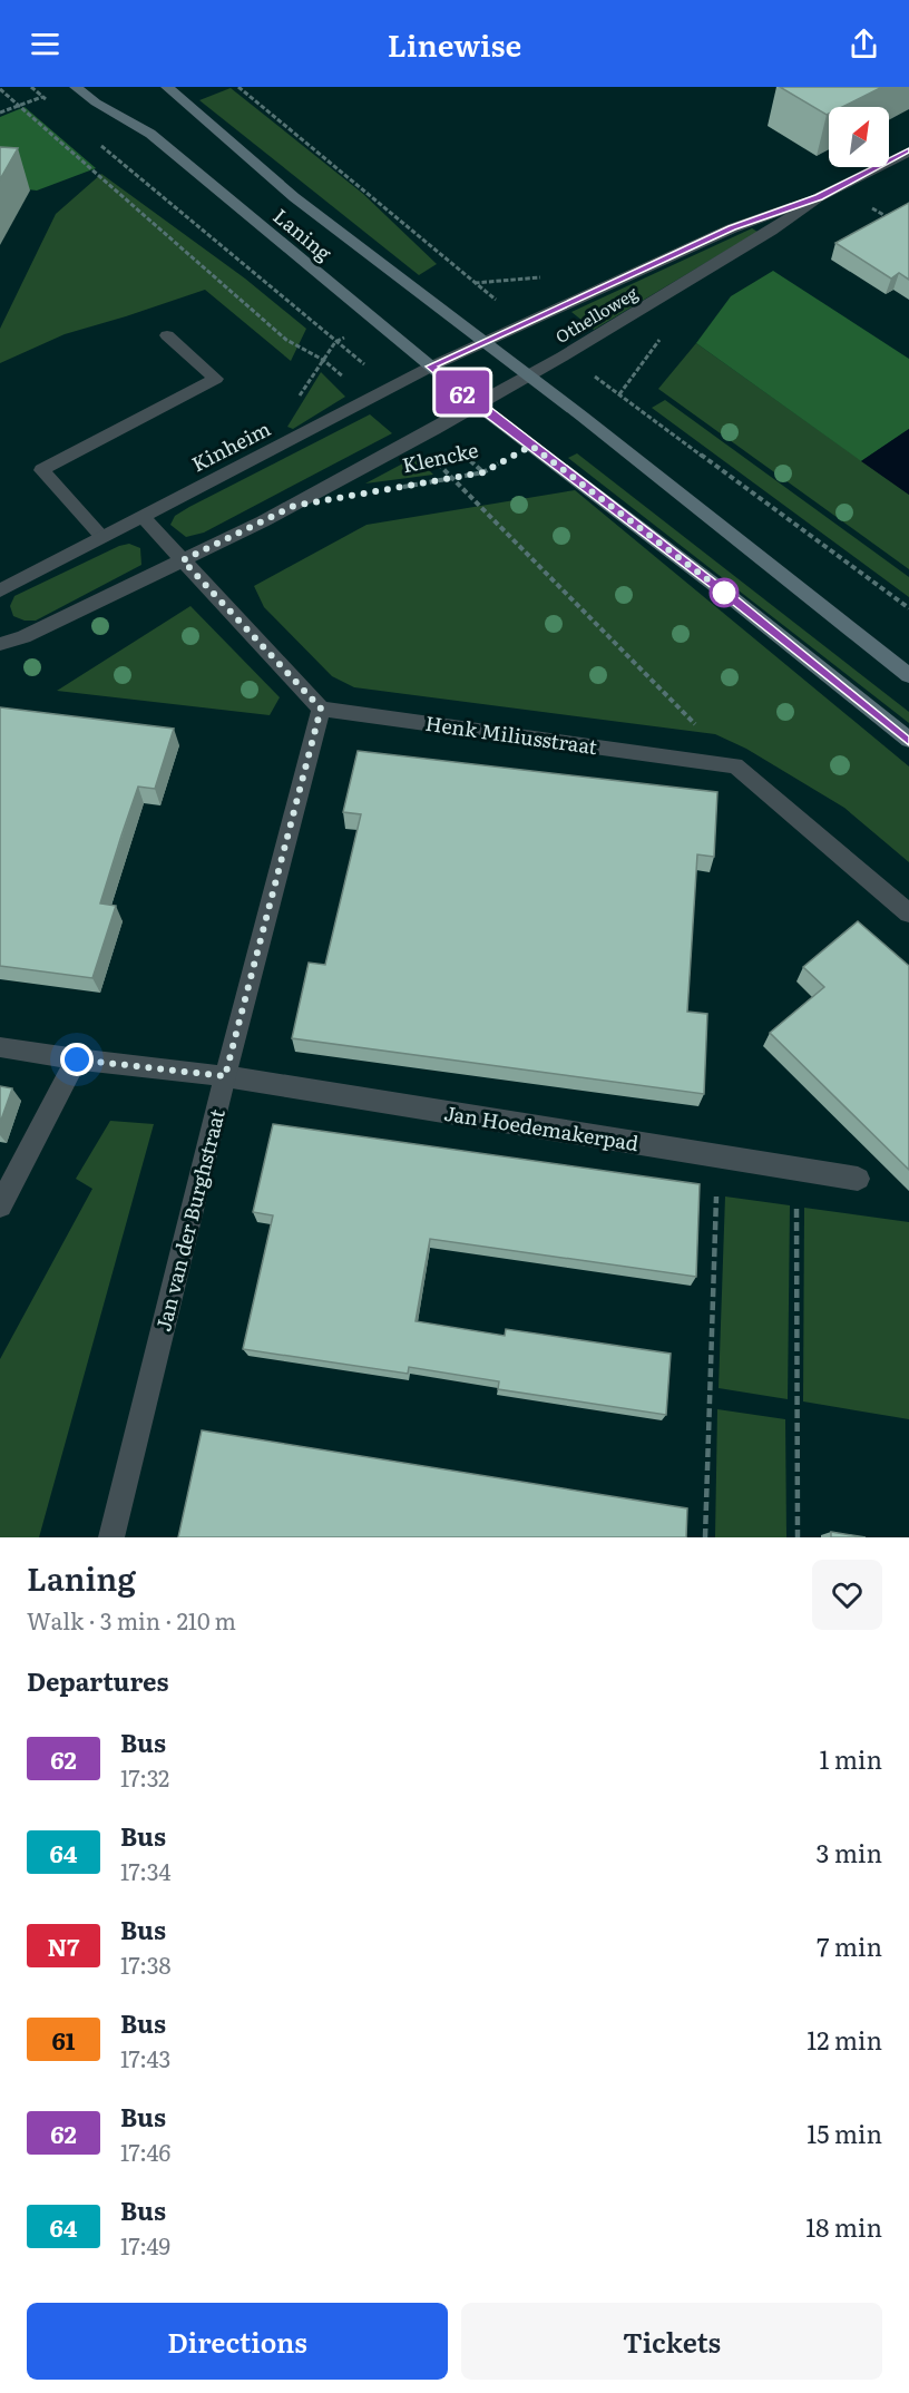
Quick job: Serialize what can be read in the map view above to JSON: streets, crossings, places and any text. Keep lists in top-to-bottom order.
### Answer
{
  "streets": {
    "main road": ["Laning"],
    "street": [
      "Othelloweg",
      "Kinheim",
      "Henk Miliusstraat",
      "Jan Hoedemakerpad",
      "Jan van der Burghstraat"
    ],
    "path": ["Klencke"]
  },
  "crossings": [
    ["Laning", "Othelloweg"],
    ["Laning", "Kinheim"],
    ["Laning", "Klencke"],
    ["Othelloweg", "Kinheim"],
    ["Henk Miliusstraat", "Jan van der Burghstraat"],
    ["Jan Hoedemakerpad", "Jan van der Burghstraat"]
  ],
  "lines": ["bus line 62"],
  "north": "top right",
  "page": {
    "header": "Linewise",
    "on_map": "62",
    "heading": [
      ["Laning", "Walk · 3 min · 210 m"],
      "Departures"
    ],
    "list": [
      {
        "mark": "62",
        "name": "Bus",
        "note": "17:32",
        "value": "1 min"
      },
      {
        "mark": "64",
        "name": "Bus",
        "note": "17:34",
        "value": "3 min"
      },
      {
        "mark": "N7",
        "name": "Bus",
        "note": "17:38",
        "value": "7 min"
      },
      {
        "mark": "61",
        "name": "Bus",
        "note": "17:43",
        "value": "12 min"
      },
      {
        "mark": "62",
        "name": "Bus",
        "note": "17:46",
        "value": "15 min"
      },
      {
        "mark": "64",
        "name": "Bus",
        "note": "17:49",
        "value": "18 min"
      }
    ],
    "buttons": ["Directions", "Tickets"]
  }
}
